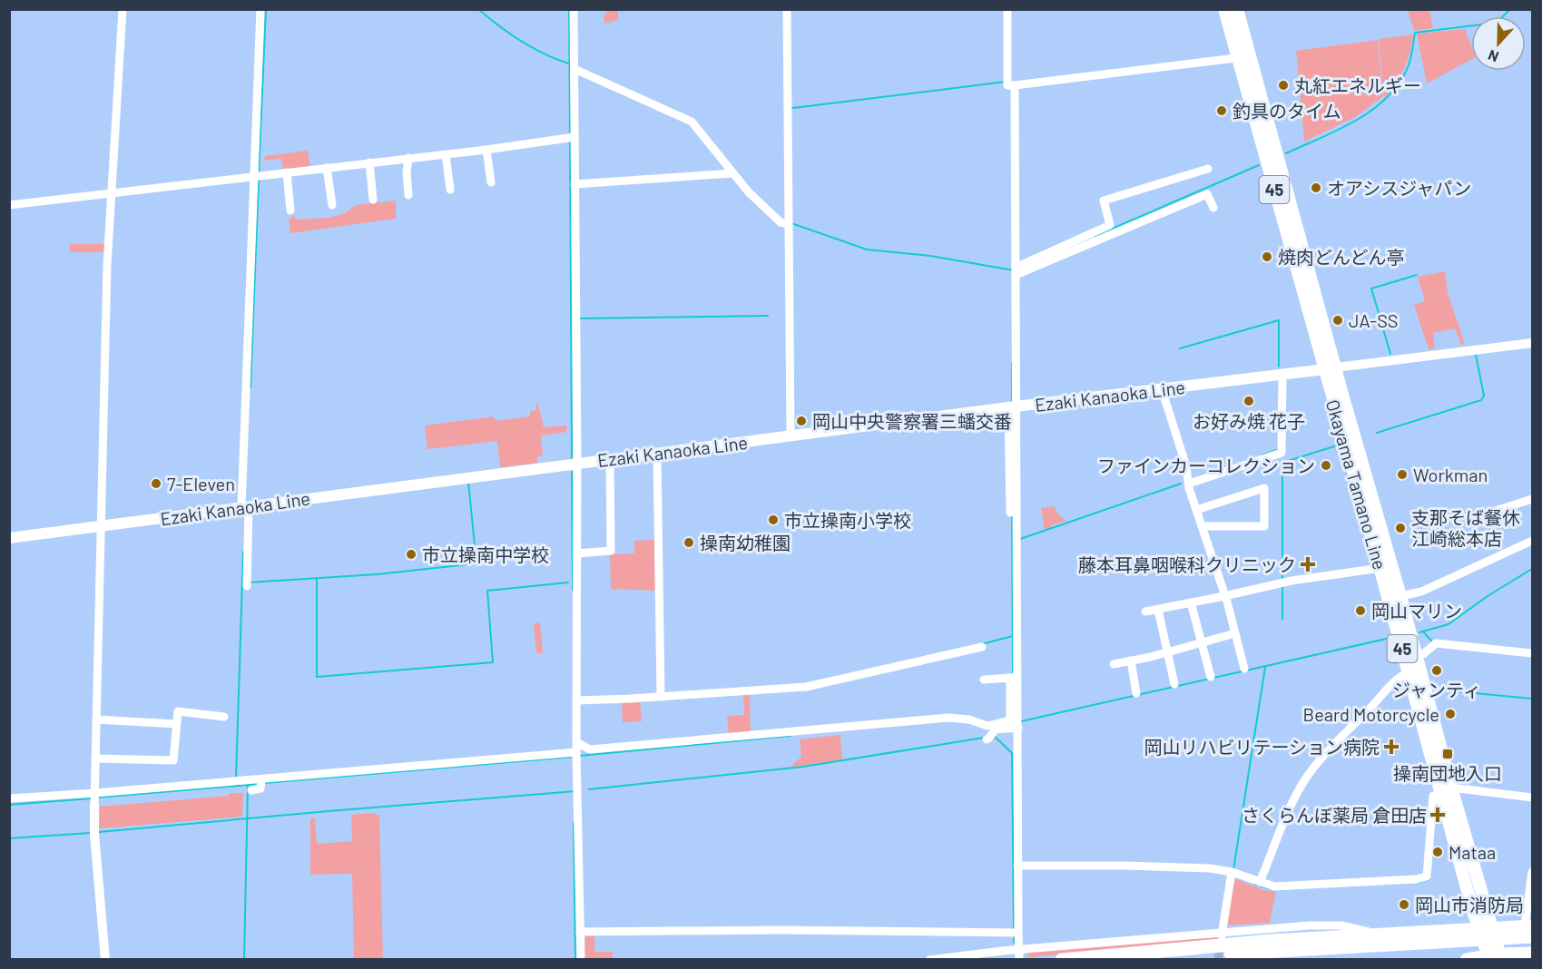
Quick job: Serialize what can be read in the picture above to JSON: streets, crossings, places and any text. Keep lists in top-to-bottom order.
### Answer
{
  "streets": {
    "main road": ["45", "Ezaki Kanaoka Line", "Okayama Tamano Line"]
  },
  "crossings": [
    ["Ezaki Kanaoka Line", "Okayama Tamano Line"]
  ],
  "places": {
    "other": [
      "丸紅エネルギー",
      "釣具のタイム",
      "オアシスジャパン",
      "焼肉どんどん亭",
      "JA-SS",
      "お好み焼 花子",
      "岡山中央警察署三蟠交番",
      "ファインカーコレクション",
      "Workman",
      "7-Eleven",
      "市立操南小学校",
      "支那そば餐休 江崎総本店",
      "操南幼稚園",
      "市立操南中学校",
      "岡山マリン",
      "ジャンティ",
      "Beard Motorcycle",
      "Mataa",
      "岡山市消防局"
    ],
    "health": ["藤本耳鼻咽喉科クリニック", "岡山リハビリテーション病院", "さくらんぼ薬局 倉田店"],
    "transit": ["操南団地入口"]
  },
  "north": "bottom"
}
